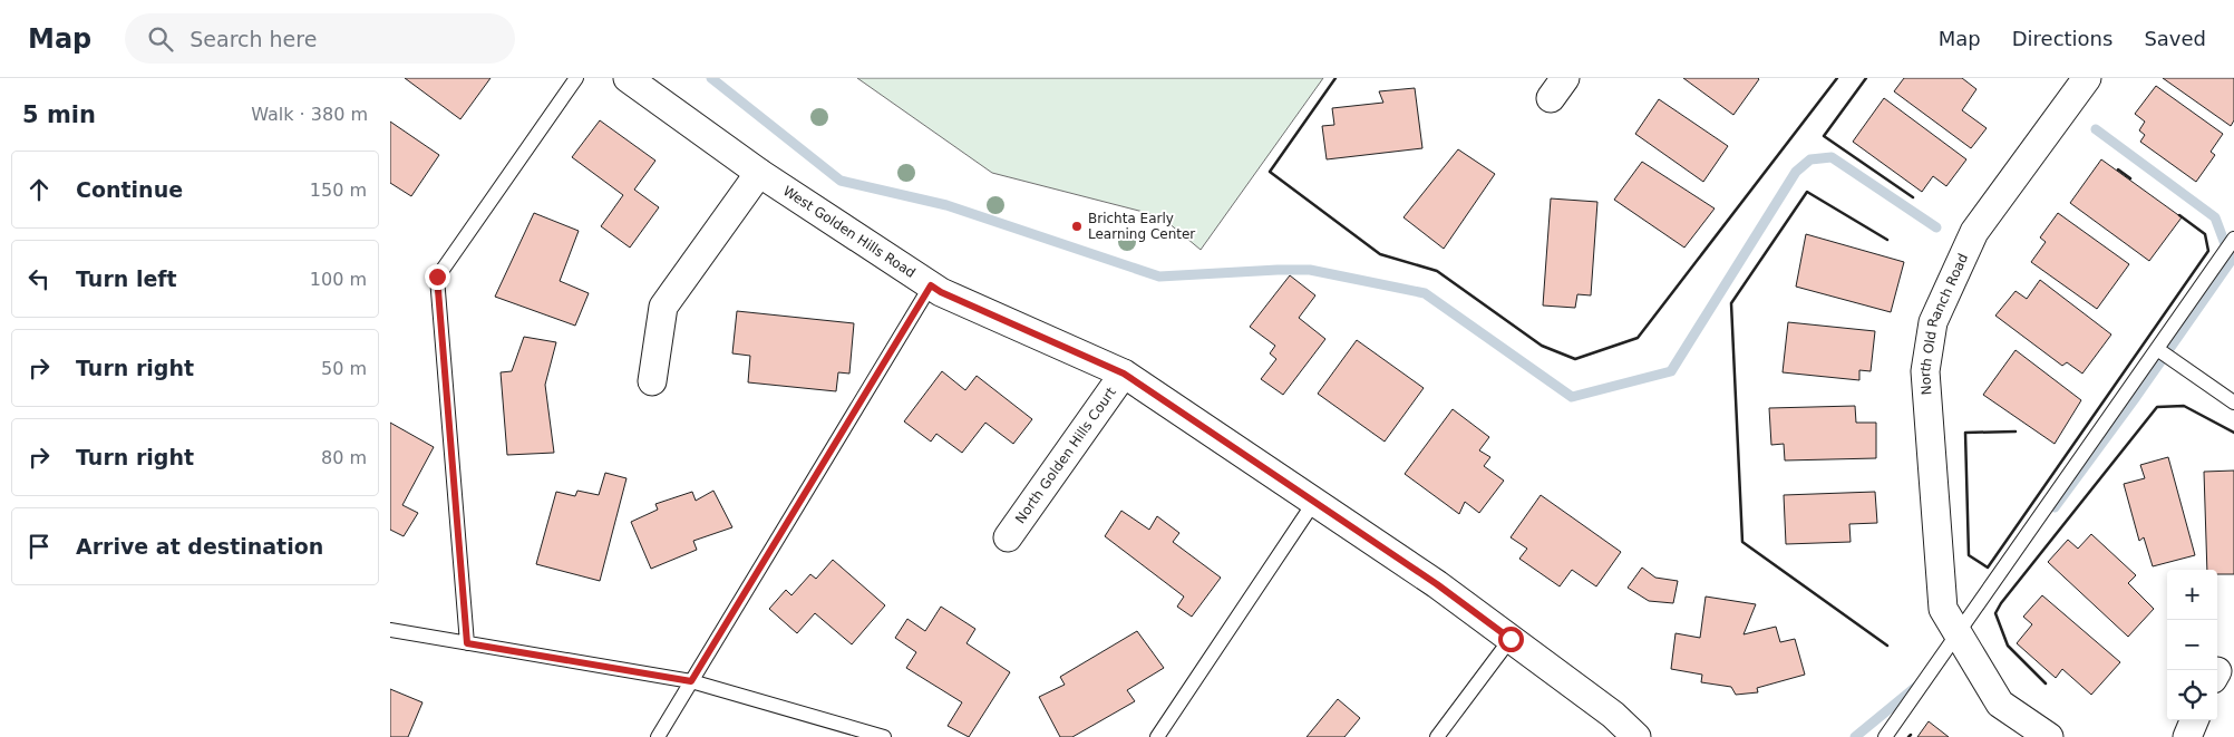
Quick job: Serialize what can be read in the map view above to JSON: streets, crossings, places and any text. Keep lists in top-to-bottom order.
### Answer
{
  "streets": {
    "street": ["West Golden Hills Road", "North Old Ranch Road", "North Golden Hills Court"]
  },
  "crossings": [
    ["West Golden Hills Road", "North Golden Hills Court"]
  ],
  "places": ["Brichta Early Learning Center"],
  "page": {
    "header": "Map",
    "search": "Search here",
    "nav": ["Map", "Directions", "Saved"],
    "heading": ["5 min", "Walk · 380 m"],
    "list": [
      ["Continue", "150 m"],
      ["Turn left", "100 m"],
      ["Turn right", "50 m"],
      ["Turn right", "80 m"],
      "Arrive at destination"
    ],
    "map_buttons": ["+", "−"]
  }
}
